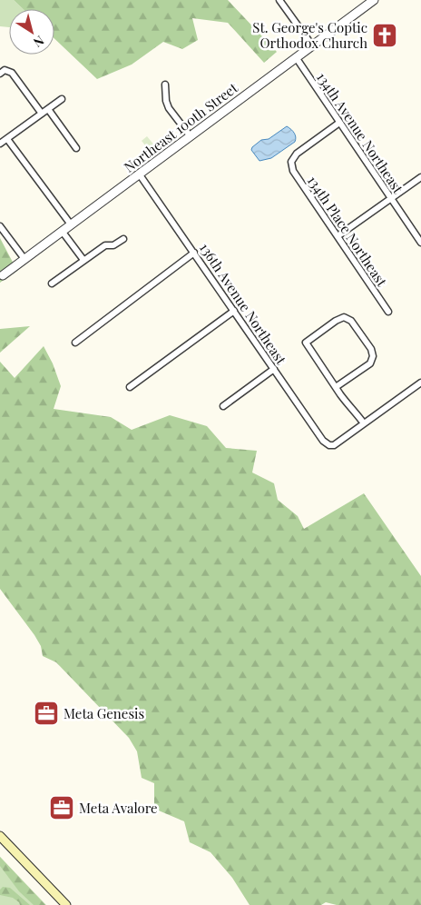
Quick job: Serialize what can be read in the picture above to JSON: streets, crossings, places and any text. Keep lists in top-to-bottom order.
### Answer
{
  "streets": {
    "street": [
      "Northeast 100th Street",
      "134th Avenue Northeast",
      "134th Place Northeast",
      "136th Avenue Northeast"
    ]
  },
  "crossings": [
    ["Northeast 100th Street", "134th Avenue Northeast"],
    ["Northeast 100th Street", "136th Avenue Northeast"],
    ["134th Avenue Northeast", "134th Place Northeast"]
  ],
  "places": {
    "church": ["St. George's Coptic Orthodox Church"],
    "office": ["Meta Genesis", "Meta Avalore"]
  },
  "north": "bottom right"
}
